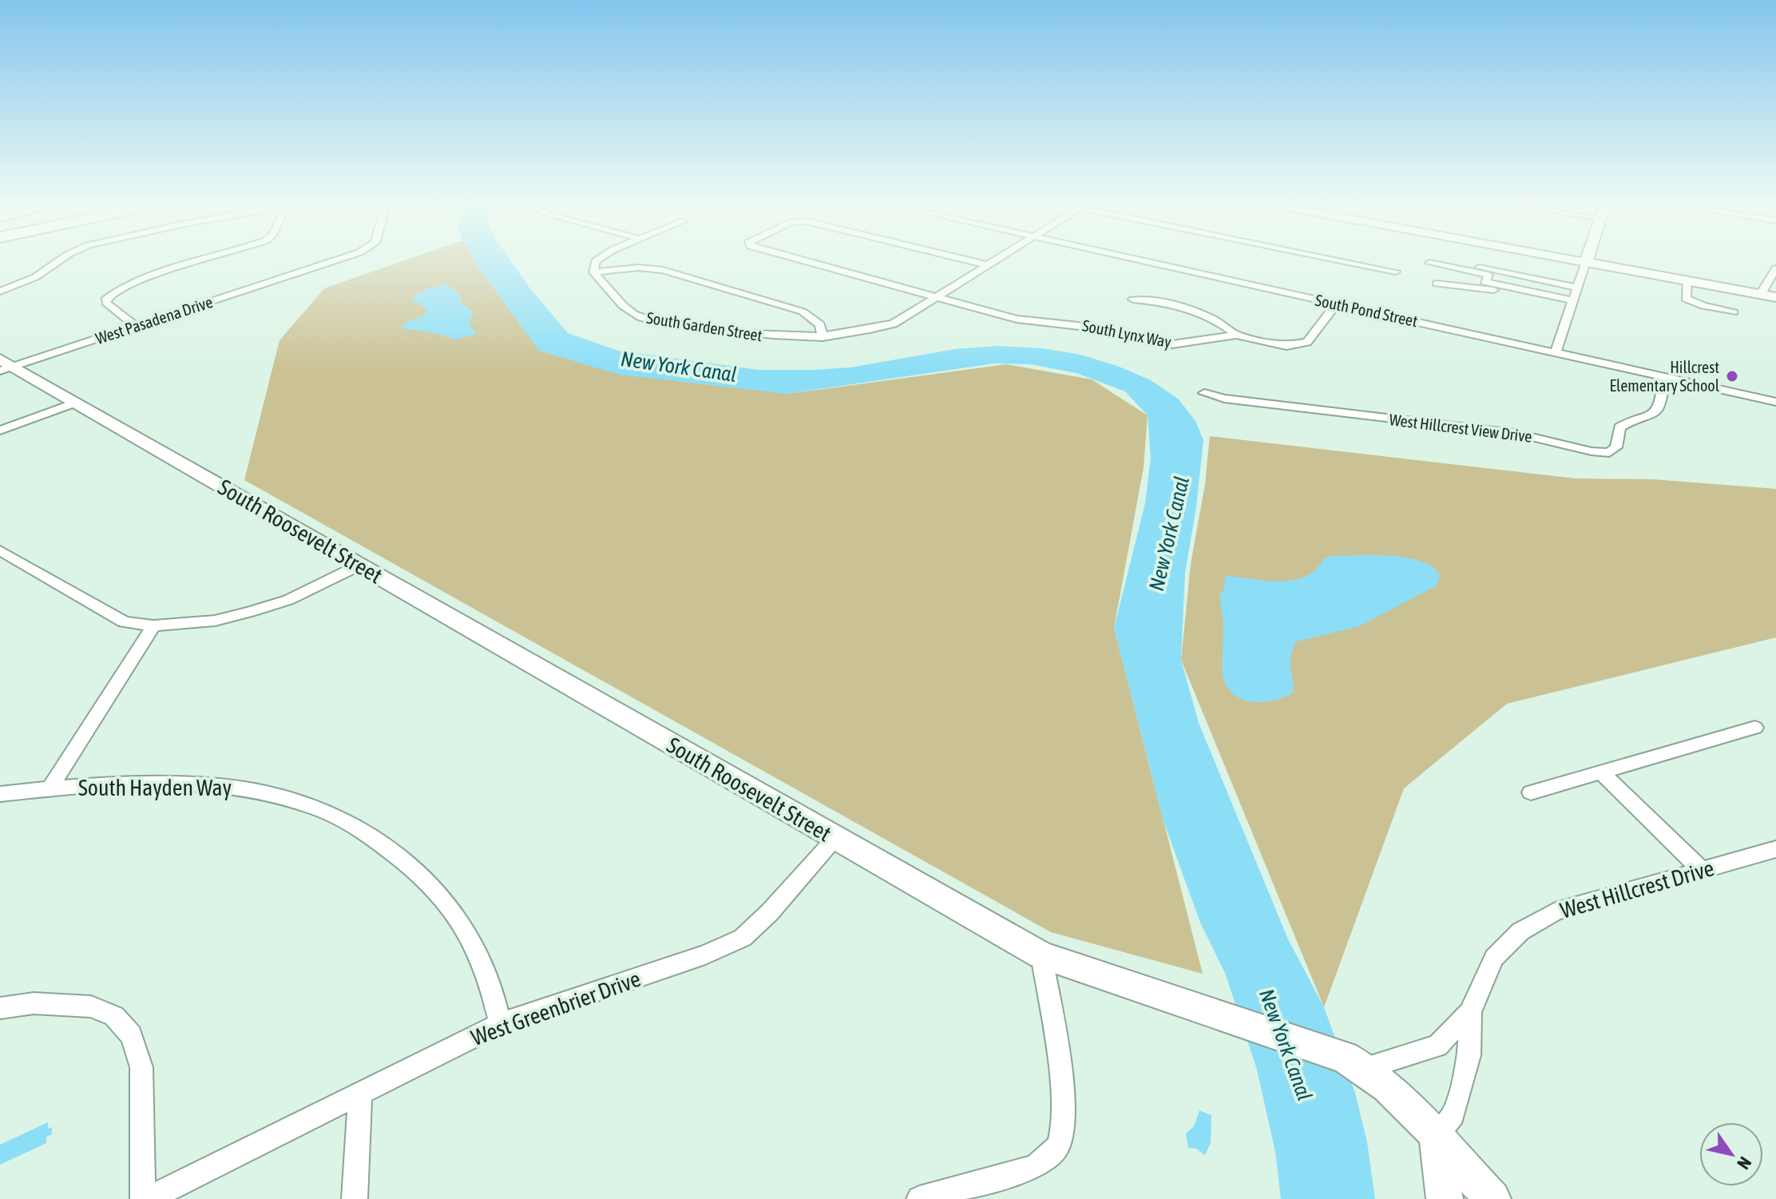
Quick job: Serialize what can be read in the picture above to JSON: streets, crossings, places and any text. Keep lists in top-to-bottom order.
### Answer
{
  "streets": {
    "street": [
      "South Pond Street",
      "West Pasadena Drive",
      "South Garden Street",
      "South Lynx Way",
      "West Hillcrest View Drive",
      "South Roosevelt Street",
      "South Hayden Way",
      "West Hillcrest Drive",
      "West Greenbrier Drive"
    ]
  },
  "crossings": [
    ["South Pond Street", "South Lynx Way"],
    ["South Pond Street", "West Hillcrest View Drive"],
    ["West Pasadena Drive", "South Roosevelt Street"],
    ["South Garden Street", "South Lynx Way"],
    ["South Roosevelt Street", "West Hillcrest Drive"],
    ["South Roosevelt Street", "West Greenbrier Drive"],
    ["South Hayden Way", "West Greenbrier Drive"]
  ],
  "water": ["New York Canal"],
  "places": ["Hillcrest Elementary School"],
  "north": "bottom right"
}
